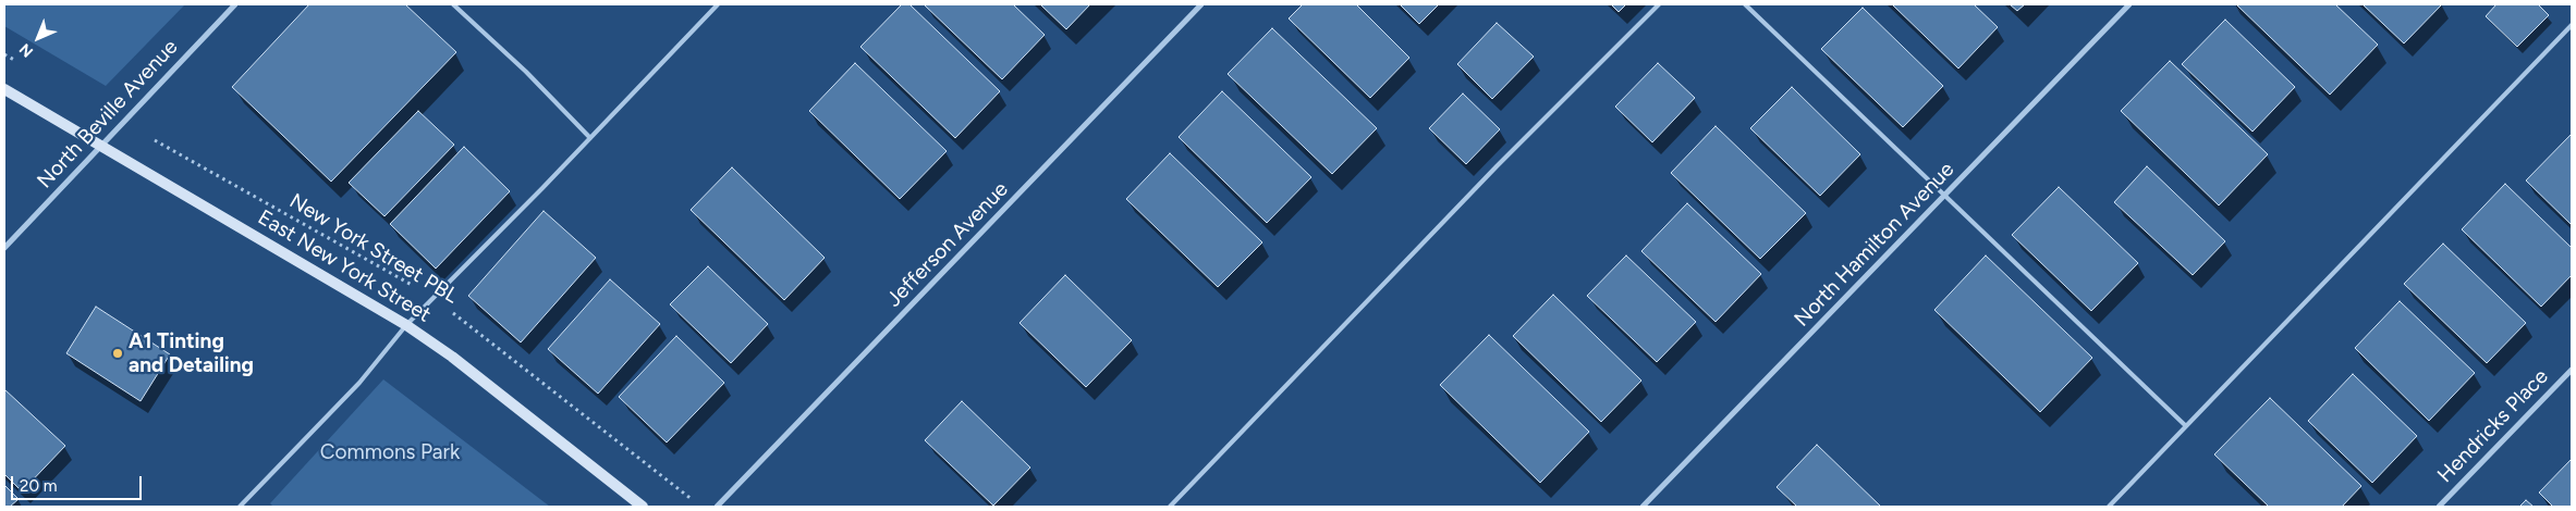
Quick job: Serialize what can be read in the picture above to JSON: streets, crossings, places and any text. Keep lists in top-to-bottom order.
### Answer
{
  "streets": {
    "main road": ["East New York Street"],
    "street": [
      "North Beville Avenue",
      "Jefferson Avenue",
      "North Hamilton Avenue",
      "Hendricks Place"
    ],
    "path": ["New York Street PBL"]
  },
  "crossings": [
    ["North Beville Avenue", "New York Street PBL"],
    ["North Beville Avenue", "East New York Street"]
  ],
  "parks": ["Commons Park"],
  "places": ["A1 Tinting and Detailing"],
  "scale_bar": "20 m",
  "north": "bottom left"
}
